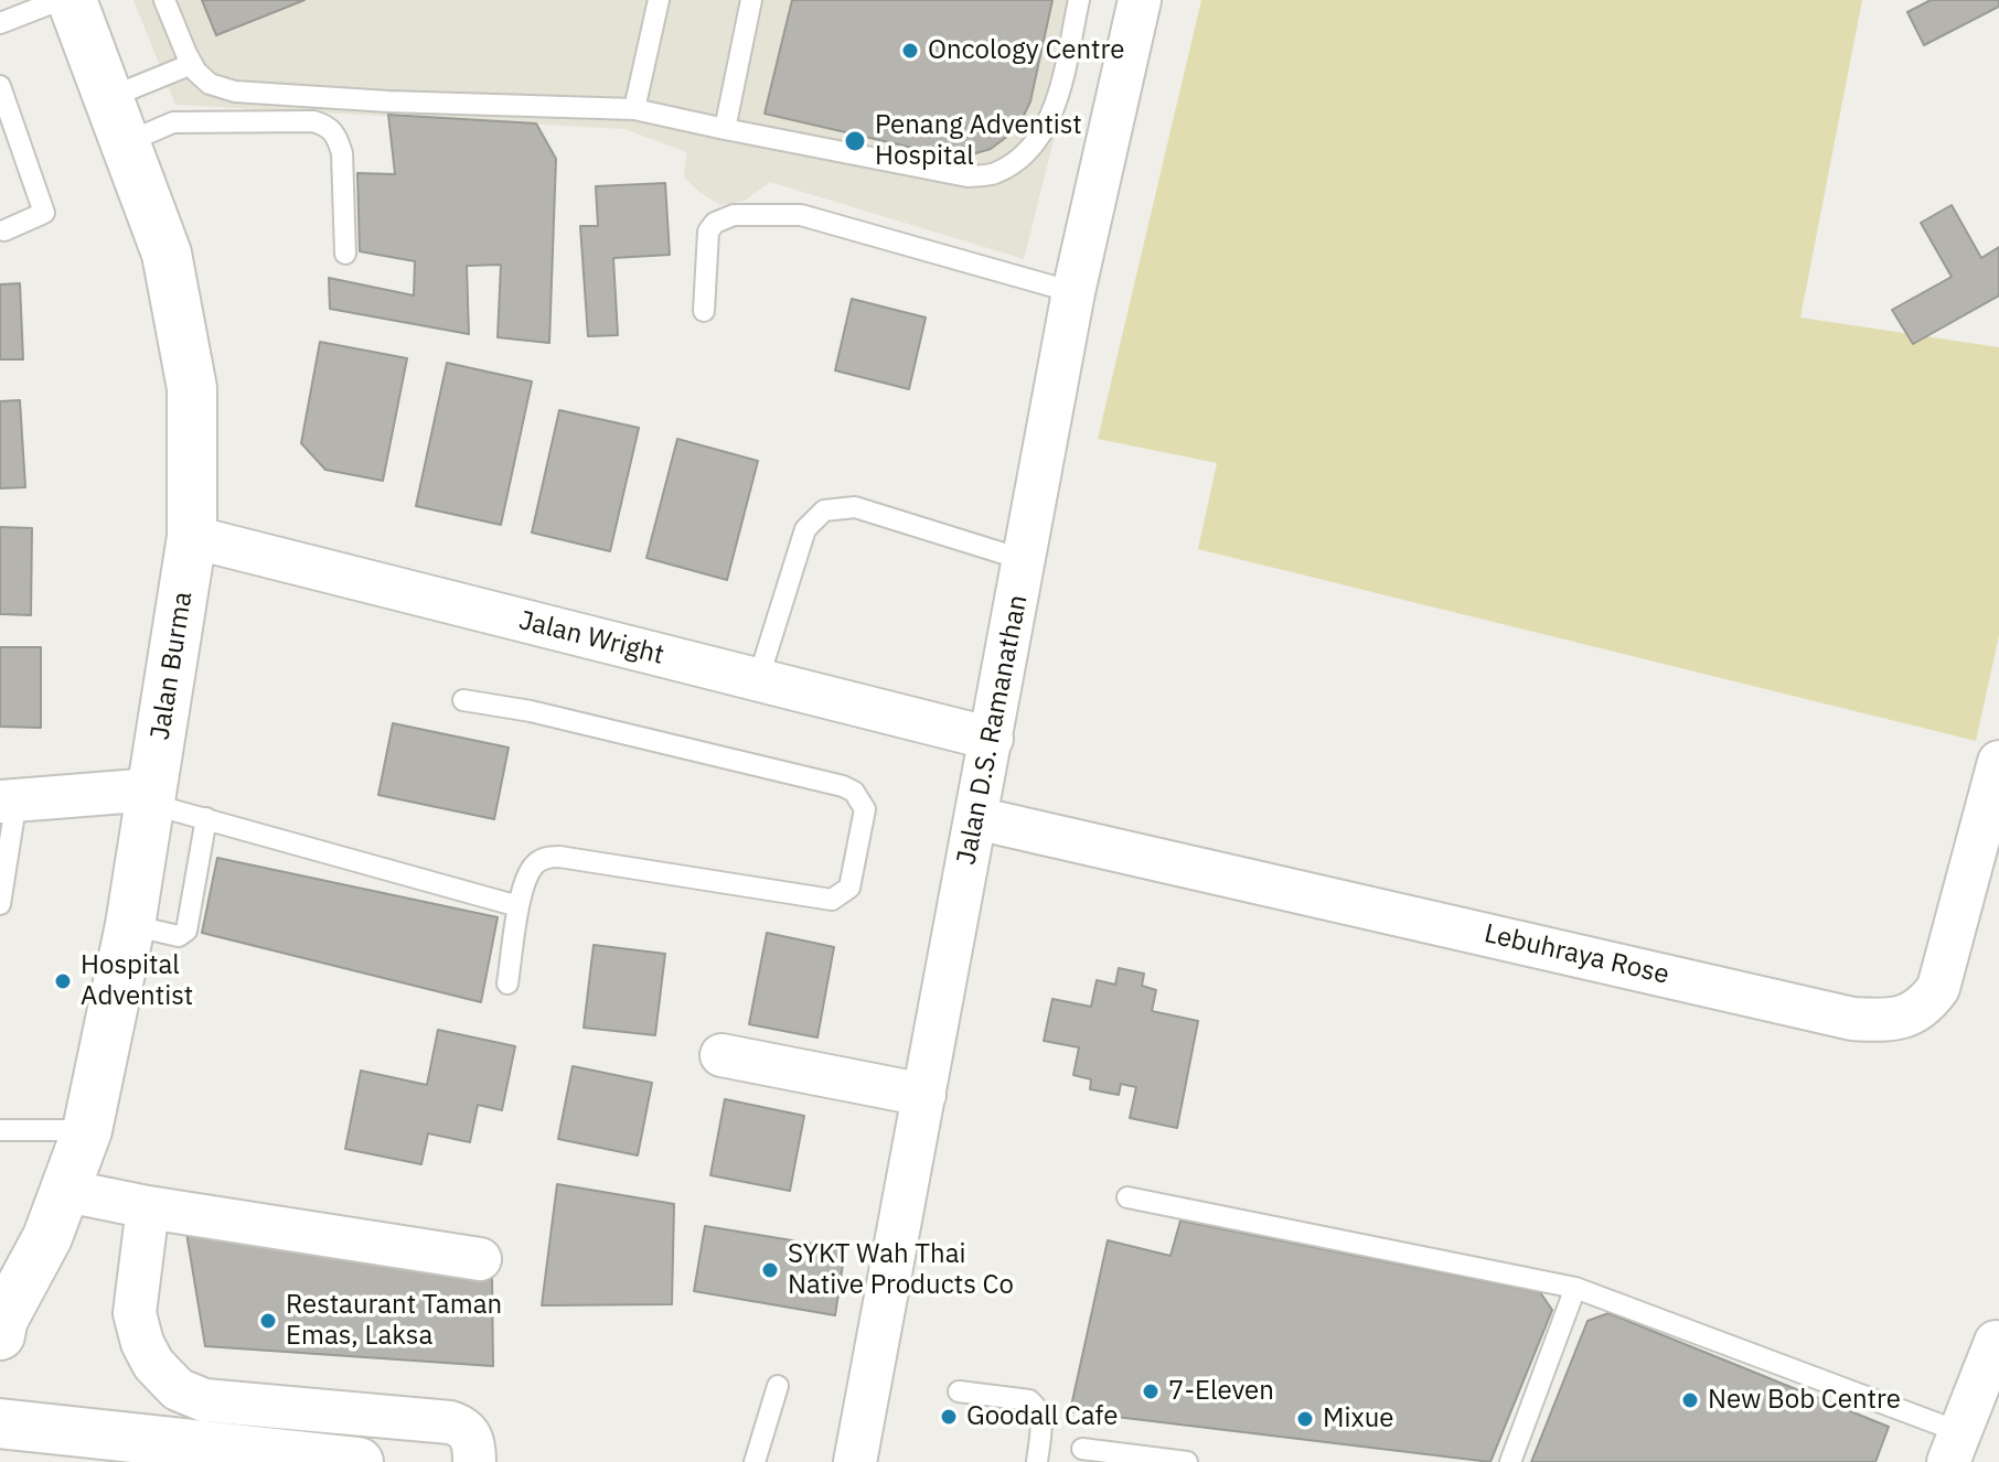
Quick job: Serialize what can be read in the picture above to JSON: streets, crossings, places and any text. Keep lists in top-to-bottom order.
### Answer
{
  "streets": {
    "main road": ["Jalan Burma"],
    "street": ["Jalan Wright", "Jalan D.S. Ramanathan", "Lebuhraya Rose"]
  },
  "crossings": [
    ["Jalan Wright", "Jalan Burma"],
    ["Jalan Wright", "Jalan D.S. Ramanathan"],
    ["Jalan D.S. Ramanathan", "Lebuhraya Rose"]
  ],
  "places": [
    "Oncology Centre",
    "Penang Adventist Hospital",
    "Hospital Adventist",
    "SYKT Wah Thai Native Products Co",
    "Restaurant Taman Emas, Laksa",
    "7-Eleven",
    "New Bob Centre",
    "Goodall Cafe",
    "Mixue"
  ]
}
